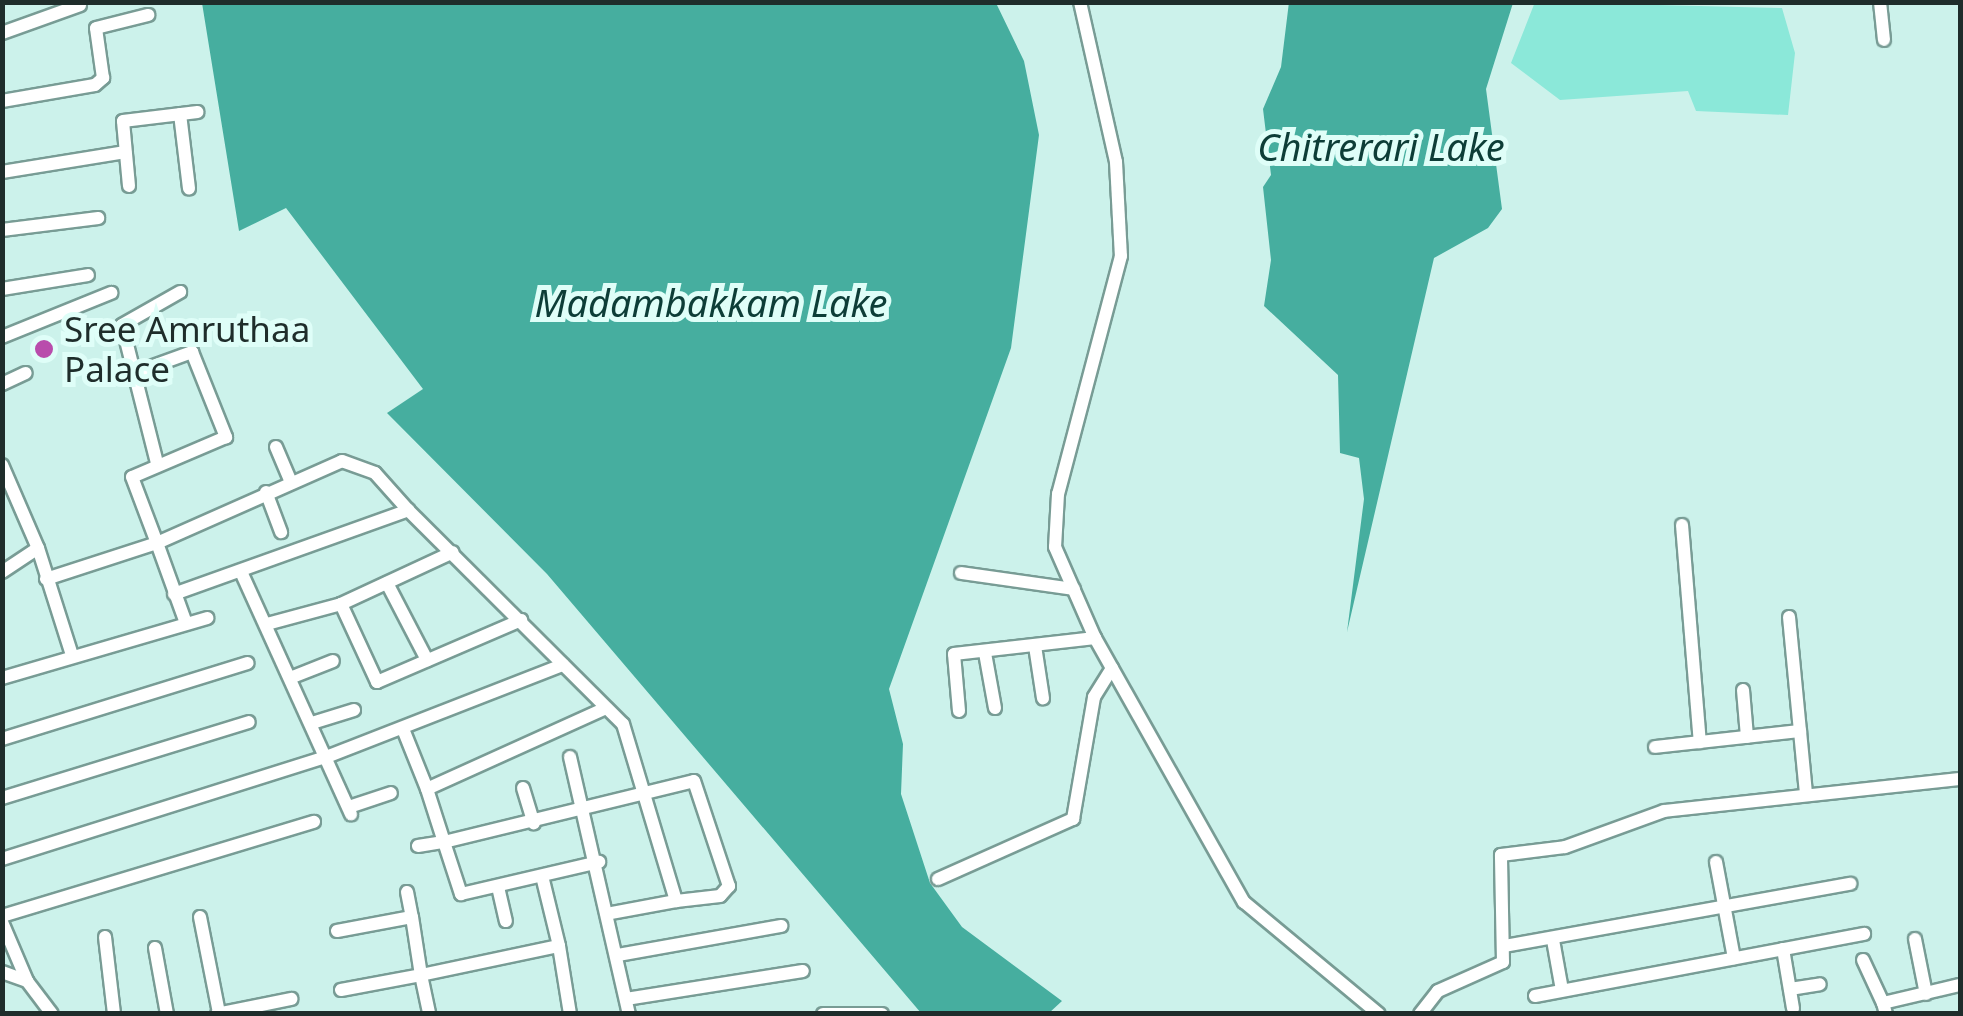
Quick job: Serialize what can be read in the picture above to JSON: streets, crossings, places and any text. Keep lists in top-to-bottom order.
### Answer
{
  "water": ["Chitrerari Lake", "Madambakkam Lake"],
  "places": ["Sree Amruthaa Palace"]
}
